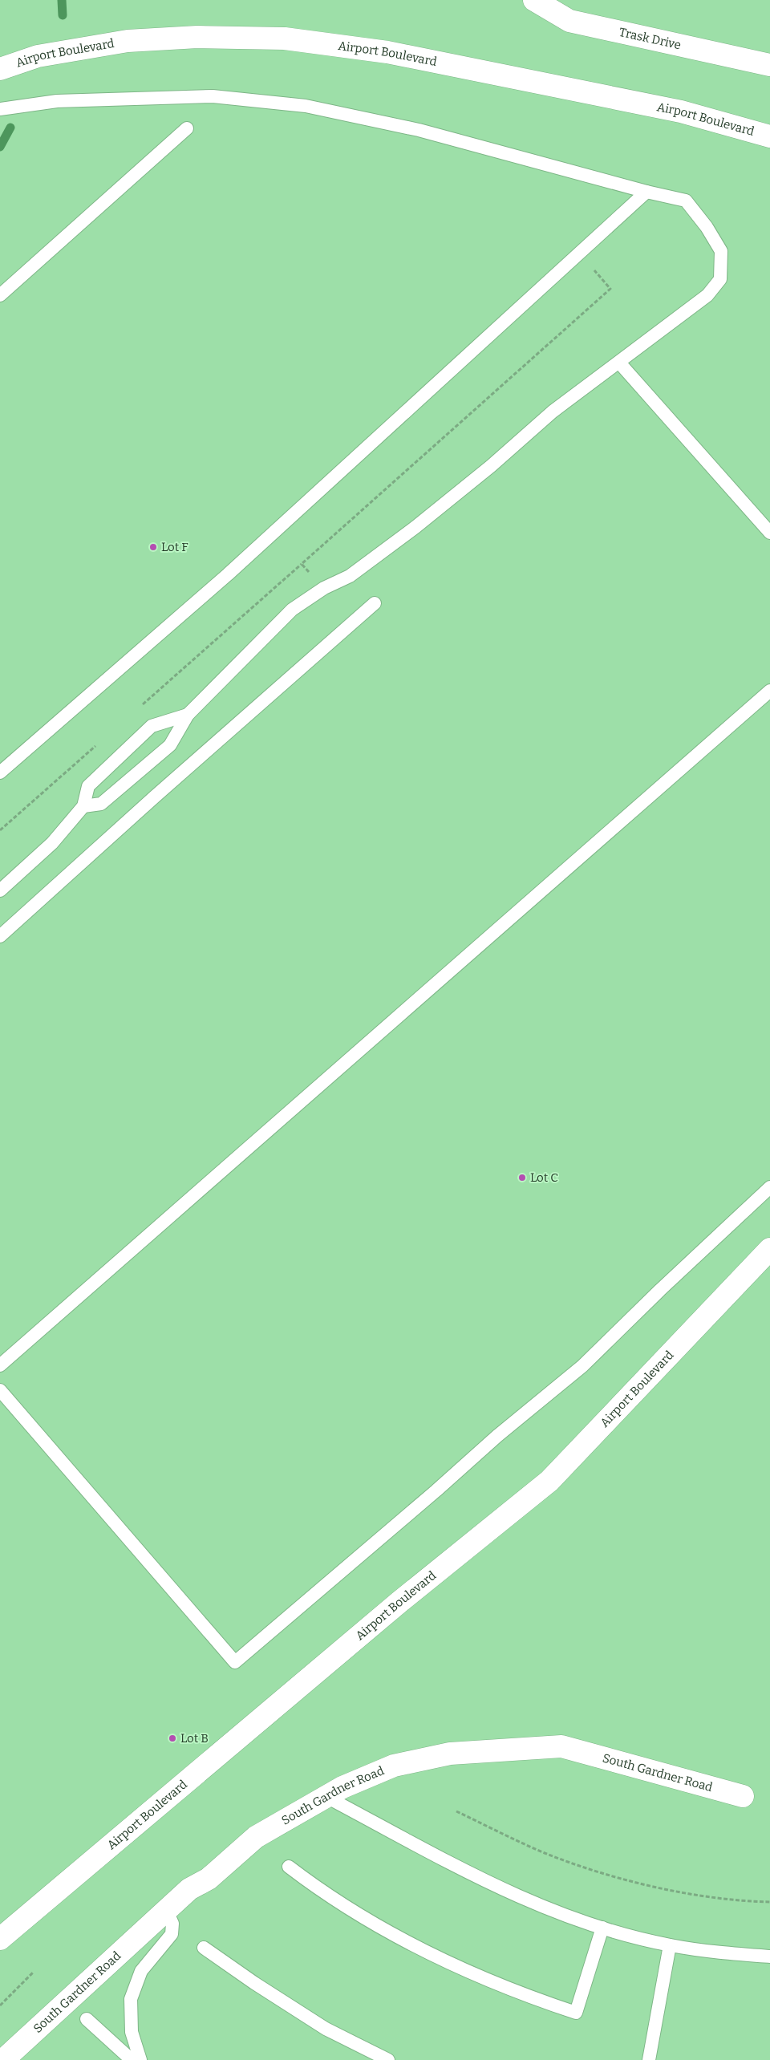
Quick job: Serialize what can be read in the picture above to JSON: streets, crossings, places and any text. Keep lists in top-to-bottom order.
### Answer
{
  "streets": {
    "street": ["Trask Drive", "Airport Boulevard", "South Gardner Road"]
  },
  "places": ["Lot F", "Lot C", "Lot B"]
}
